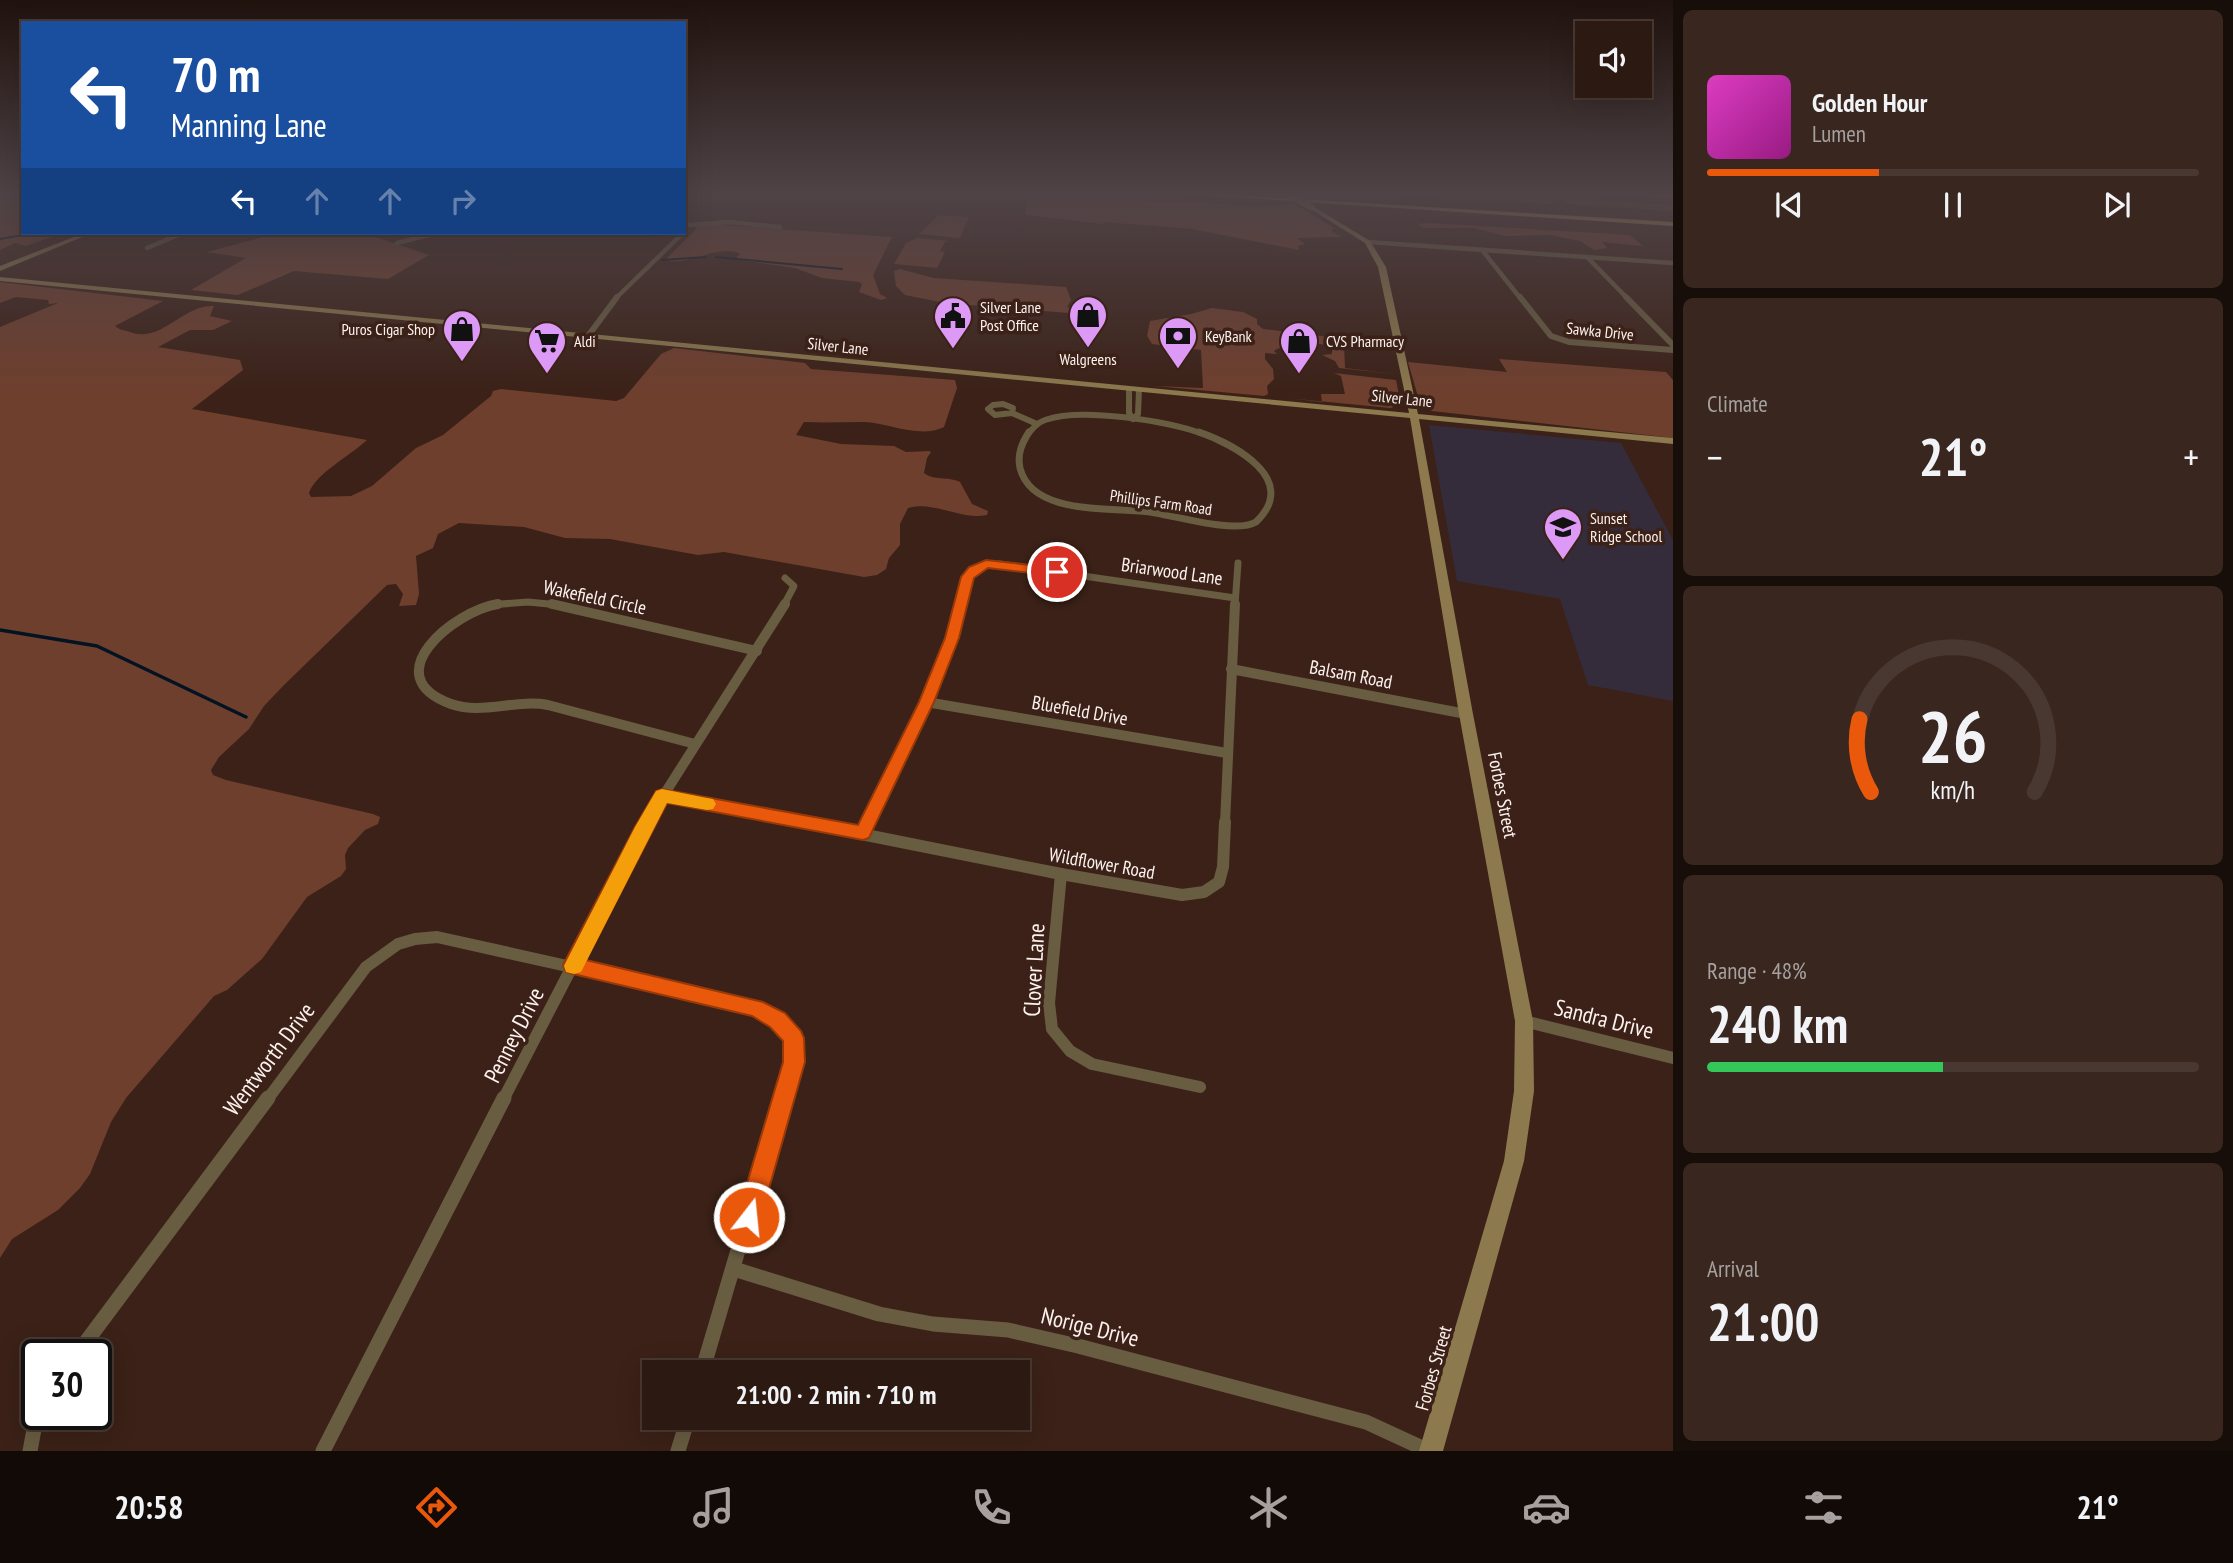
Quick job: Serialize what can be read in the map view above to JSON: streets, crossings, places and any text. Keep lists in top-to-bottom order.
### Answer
{
  "streets": {
    "main road": ["Silver Lane", "Forbes Street"],
    "street": [
      "Sawka Drive",
      "Phillips Farm Road",
      "Briarwood Lane",
      "Wakefield Circle",
      "Balsam Road",
      "Bluefield Drive",
      "Wildflower Road",
      "Clover Lane",
      "Sandra Drive",
      "Penney Drive",
      "Wentworth Drive",
      "Norige Drive"
    ]
  },
  "crossings": [
    ["Silver Lane", "Forbes Street"],
    ["Briarwood Lane", "Bluefield Drive"],
    ["Briarwood Lane", "Wildflower Road"],
    ["Wakefield Circle", "Penney Drive"],
    ["Balsam Road", "Forbes Street"],
    ["Balsam Road", "Wildflower Road"],
    ["Bluefield Drive", "Wildflower Road"],
    ["Forbes Street", "Sandra Drive"],
    ["Forbes Street", "Norige Drive"],
    ["Wildflower Road", "Clover Lane"],
    ["Wildflower Road", "Penney Drive"],
    ["Penney Drive", "Wentworth Drive"],
    ["Wentworth Drive", "Norige Drive"]
  ],
  "places": {
    "shop": ["Walgreens", "Puros Cigar Shop", "CVS Pharmacy"],
    "public building": ["Silver Lane Post Office"],
    "bank": ["KeyBank"],
    "supermarket": ["Aldi"],
    "school or university": ["Sunset Ridge School"]
  },
  "page": {
    "turn": ["70 m", "Manning Lane"],
    "song": ["Golden Hour", "Lumen"],
    "tile": [
      "Climate",
      ["Range · 48%", "240 km"],
      ["Arrival", "21:00"]
    ],
    "heat": ["−", "21°", "+"],
    "limit": "30",
    "trip": "21:00 · 2 min · 710 m",
    "tabs": ["20:58", "21°"],
    "gauge": ["26", "km/h"]
  }
}
